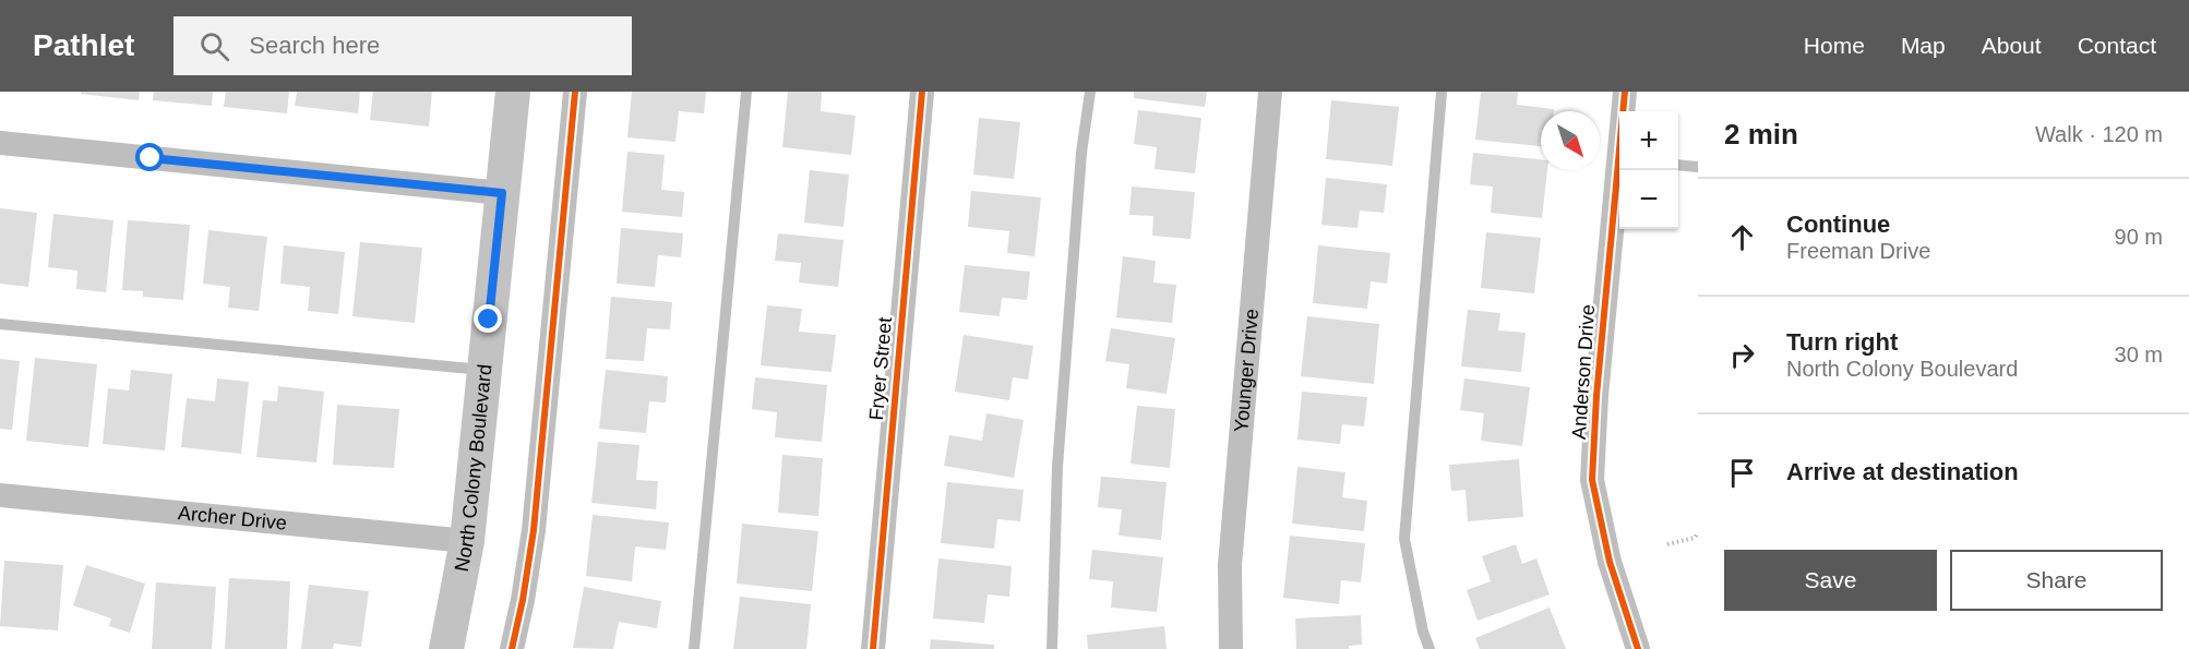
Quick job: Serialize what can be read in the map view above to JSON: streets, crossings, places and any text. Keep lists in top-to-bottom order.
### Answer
{
  "streets": {
    "main road": ["North Colony Boulevard"],
    "street": [
      "Fryer Street",
      "Younger Drive",
      "Anderson Drive",
      "Archer Drive"
    ]
  },
  "crossings": [
    ["North Colony Boulevard", "Archer Drive"]
  ],
  "north": "bottom right",
  "page": {
    "header": "Pathlet",
    "search": "Search here",
    "nav": [
      "Home",
      "Map",
      "About",
      "Contact"
    ],
    "heading": ["2 min", "Walk · 120 m"],
    "map_buttons": ["+", "−"],
    "list": [
      ["Continue", "Freeman Drive", "90 m"],
      ["Turn right", "North Colony Boulevard", "30 m"],
      "Arrive at destination"
    ],
    "buttons": ["Save", "Share"]
  }
}
